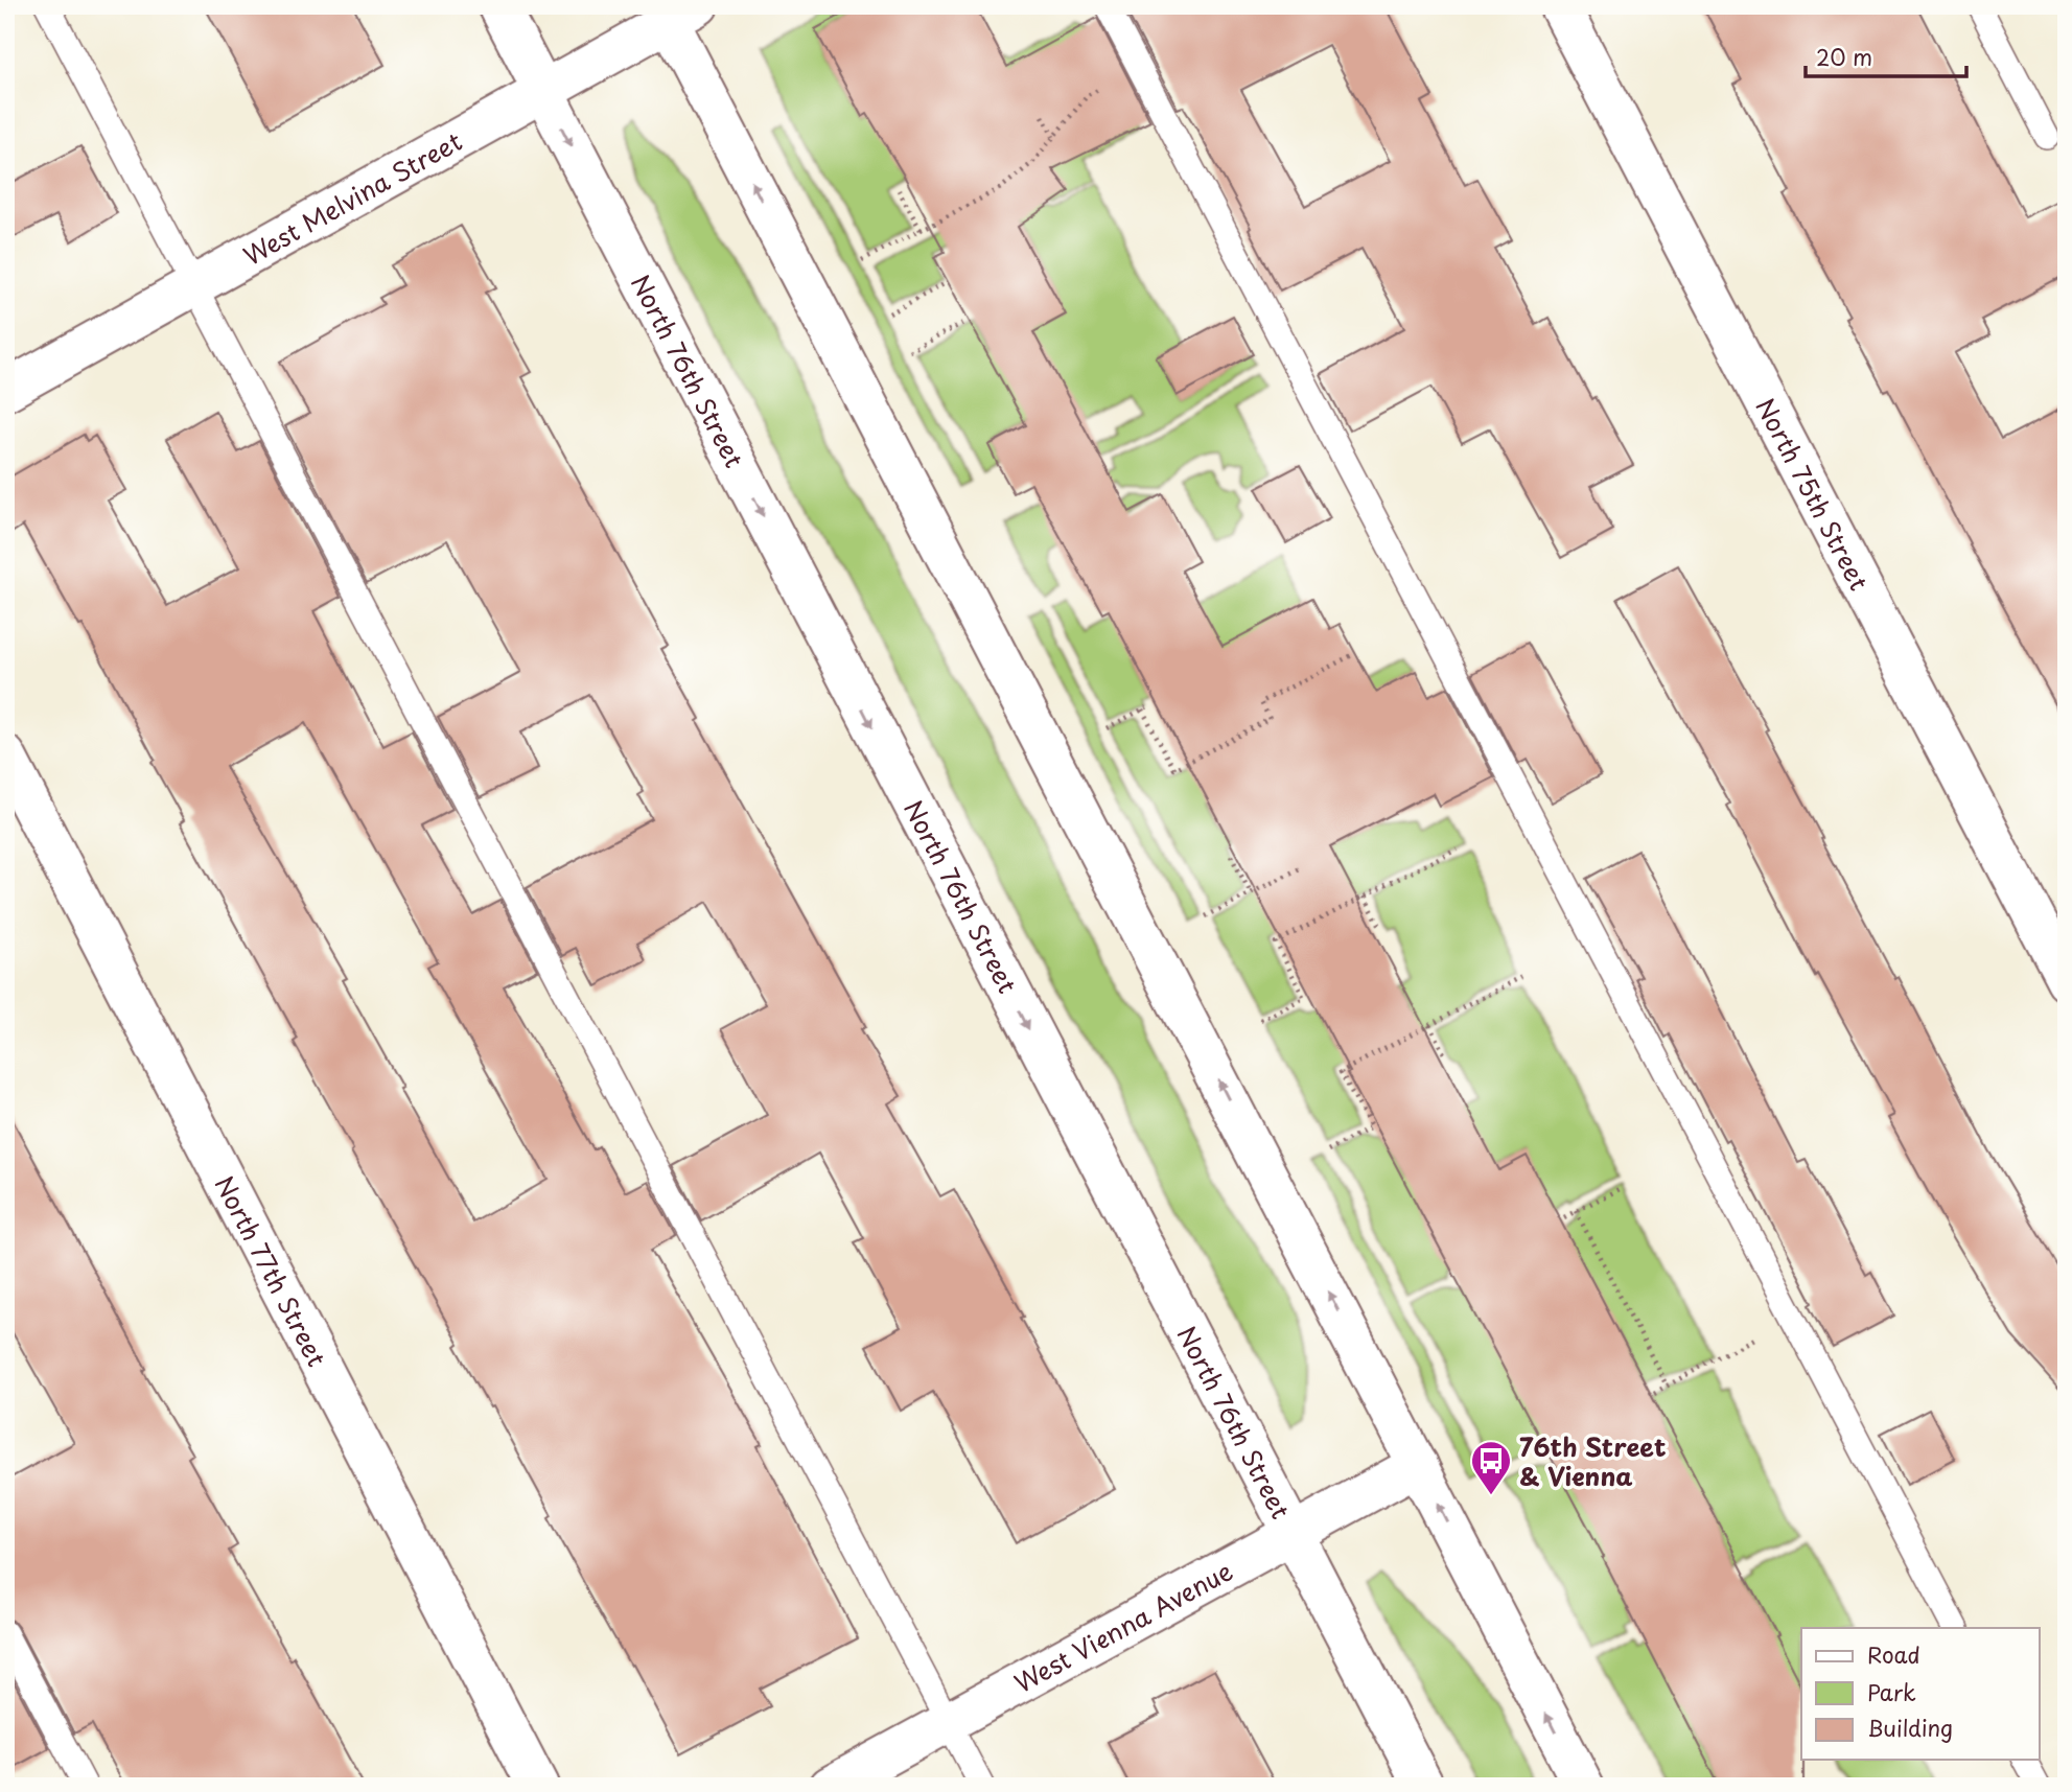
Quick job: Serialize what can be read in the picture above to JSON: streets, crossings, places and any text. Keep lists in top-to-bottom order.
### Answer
{
  "streets": {
    "main road": [
      "West Melvina Street",
      "North 76th Street",
      "North 75th Street",
      "North 77th Street",
      "West Vienna Avenue"
    ]
  },
  "crossings": [
    ["West Melvina Street", "North 76th Street"],
    ["North 76th Street", "West Vienna Avenue"]
  ],
  "places": {
    "bus stop": ["76th Street & Vienna"]
  },
  "legend": ["Road", "Park", "Building"],
  "scale_bar": "20 m"
}
